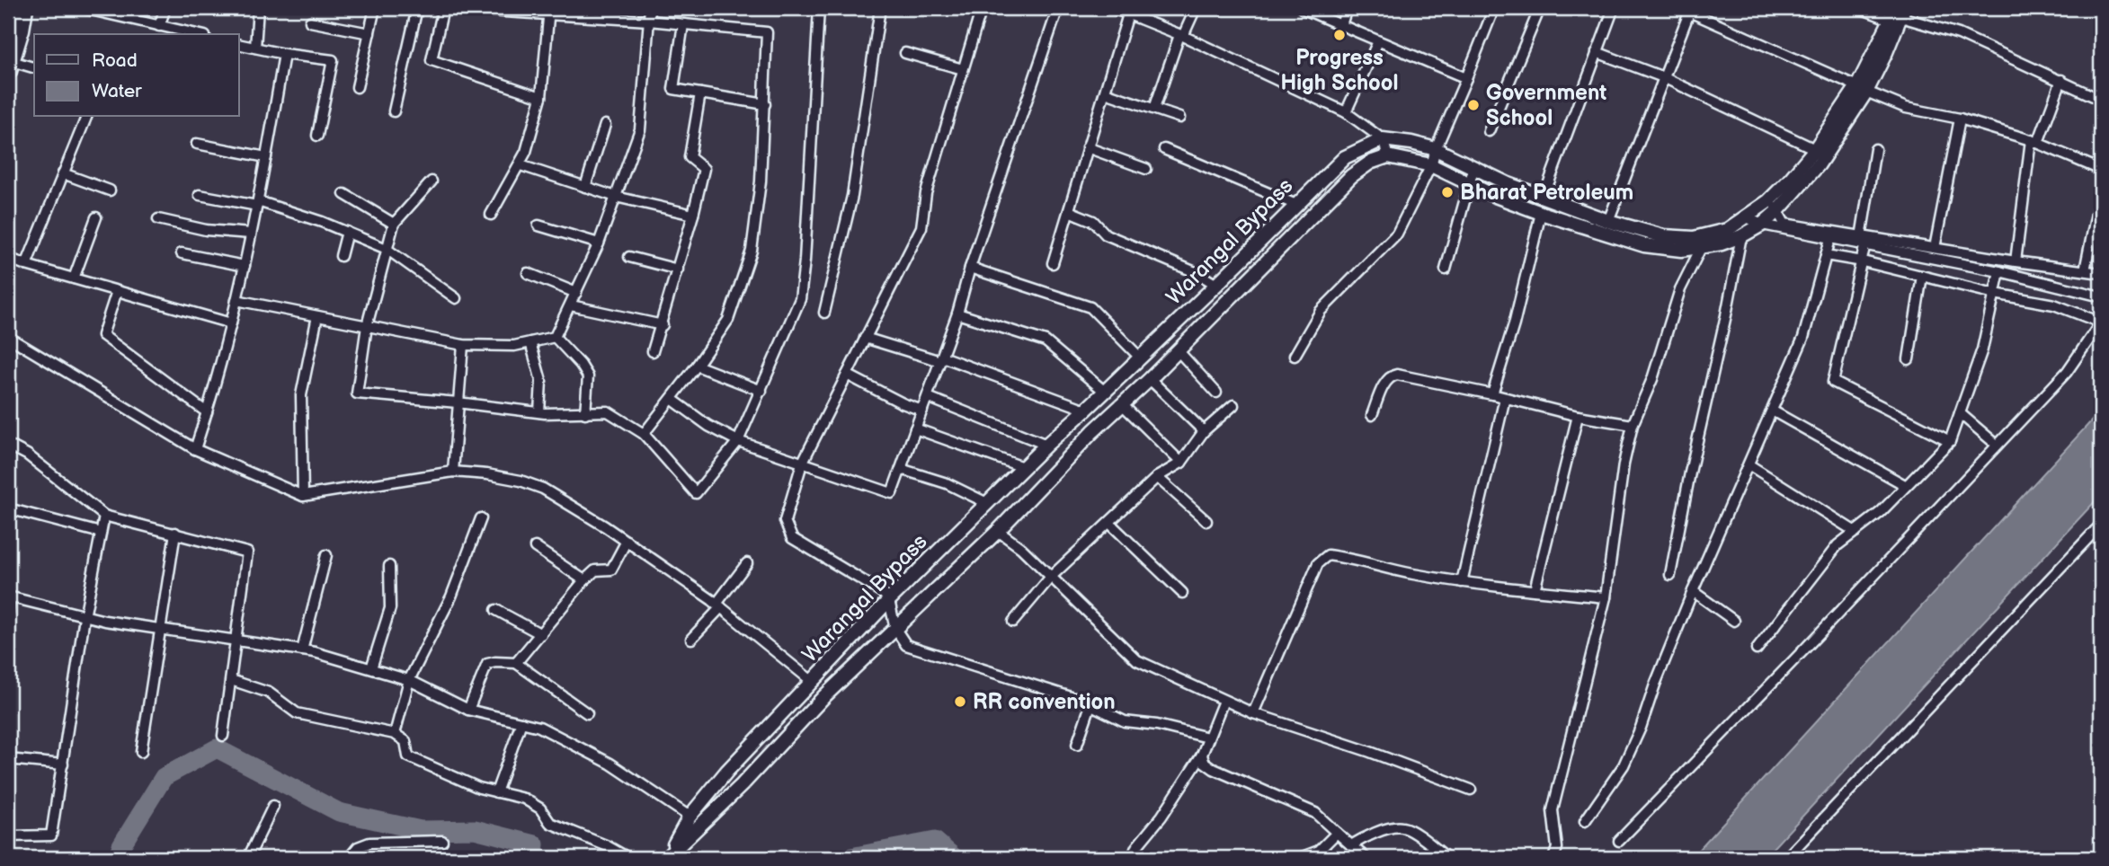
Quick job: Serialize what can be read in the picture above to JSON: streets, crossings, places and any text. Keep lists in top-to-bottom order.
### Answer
{
  "streets": {
    "main road": ["Warangal Bypass"]
  },
  "places": [
    "Progress High School",
    "Government School",
    "Bharat Petroleum",
    "RR convention"
  ],
  "legend": ["Road", "Water"]
}
